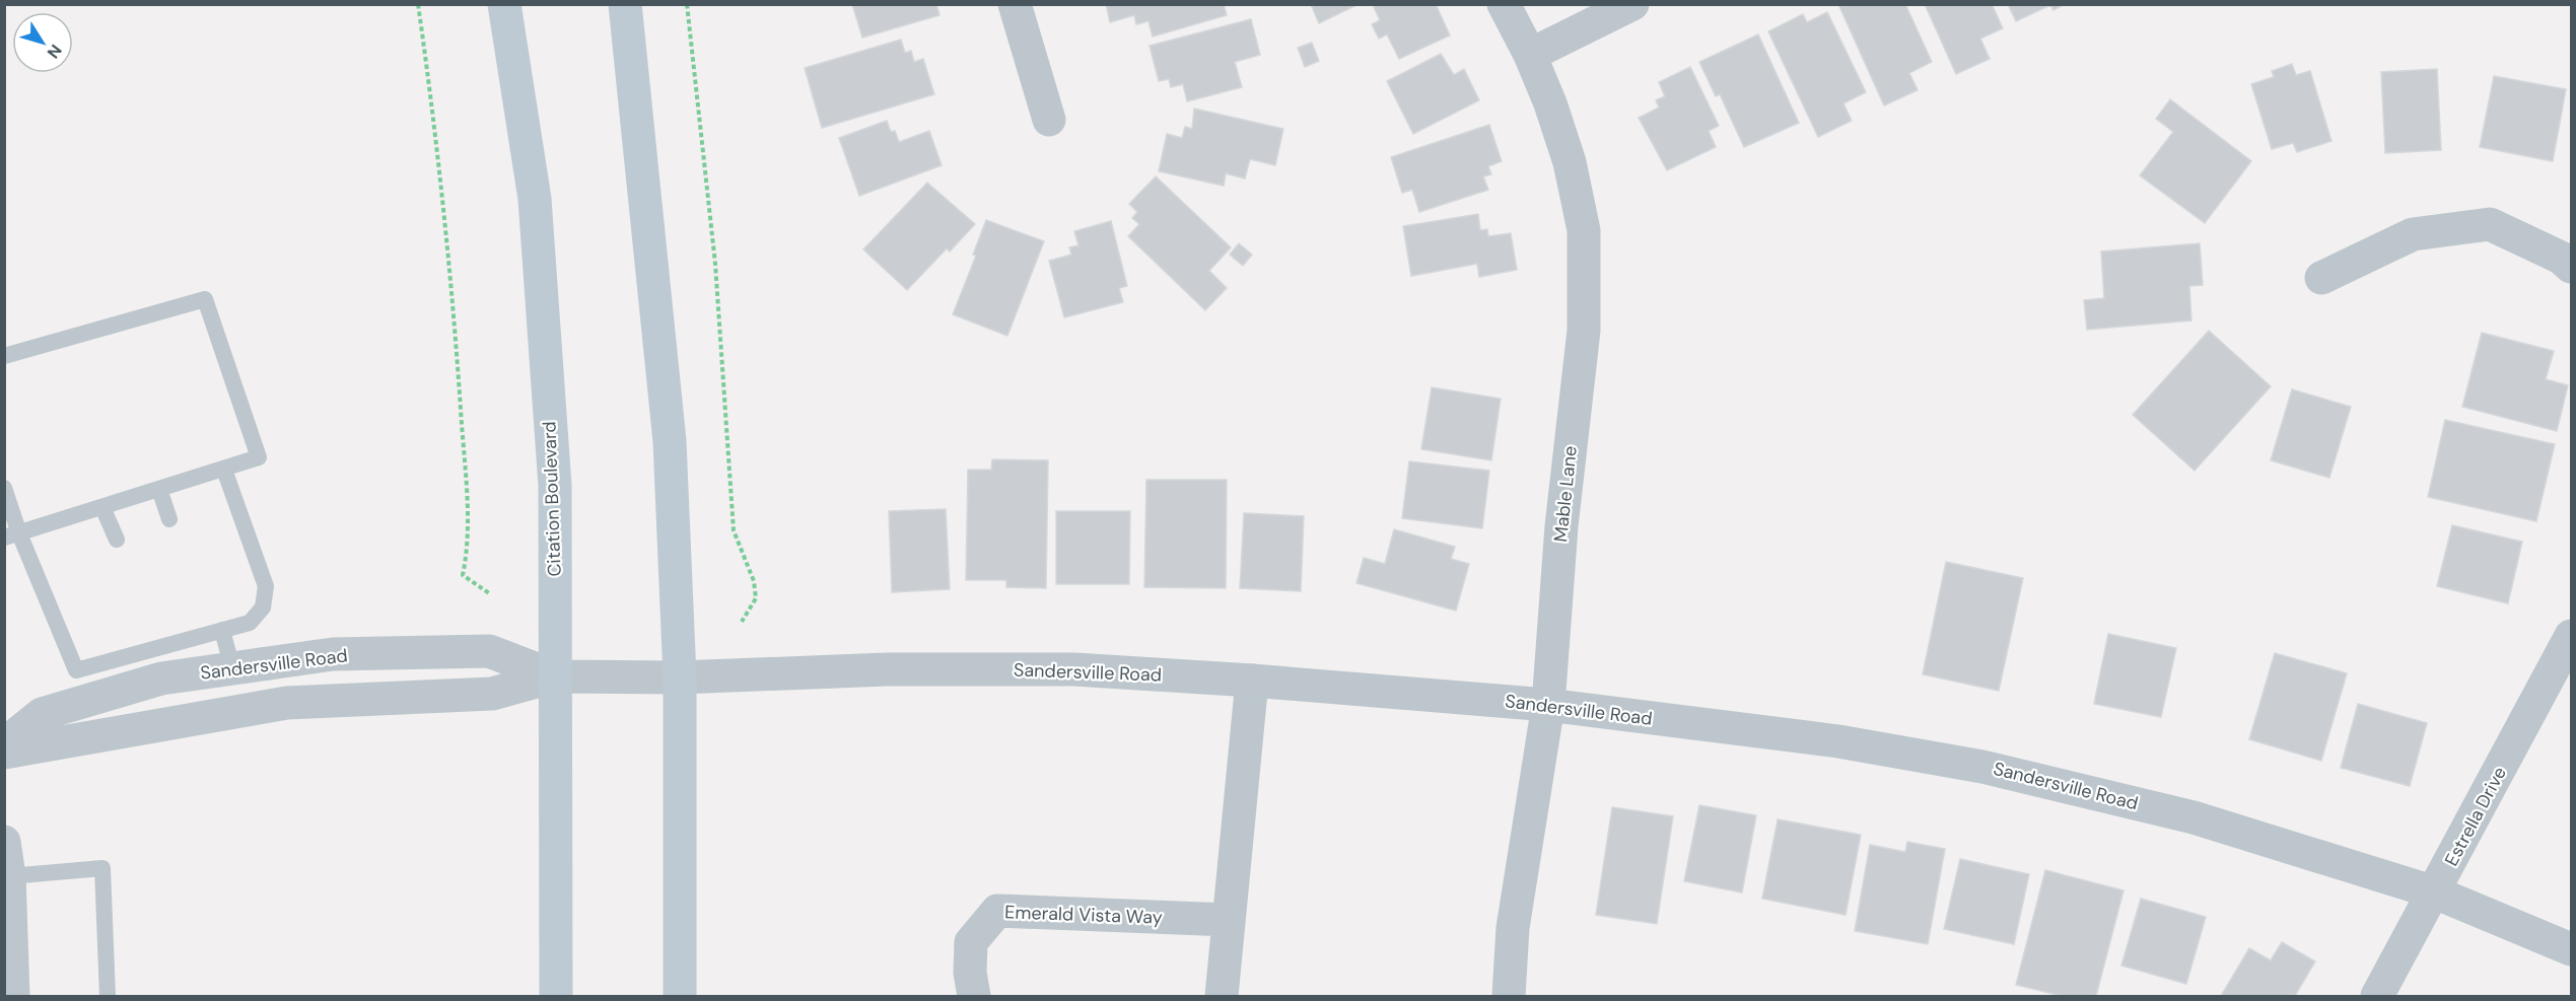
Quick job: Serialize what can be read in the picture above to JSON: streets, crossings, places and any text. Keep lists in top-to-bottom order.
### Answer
{
  "streets": {
    "main road": ["Citation Boulevard"],
    "street": [
      "Mable Lane",
      "Sandersville Road",
      "Estrella Drive",
      "Emerald Vista Way"
    ]
  },
  "crossings": [
    ["Mable Lane", "Sandersville Road"],
    ["Citation Boulevard", "Sandersville Road"],
    ["Sandersville Road", "Estrella Drive"]
  ],
  "north": "bottom right"
}
